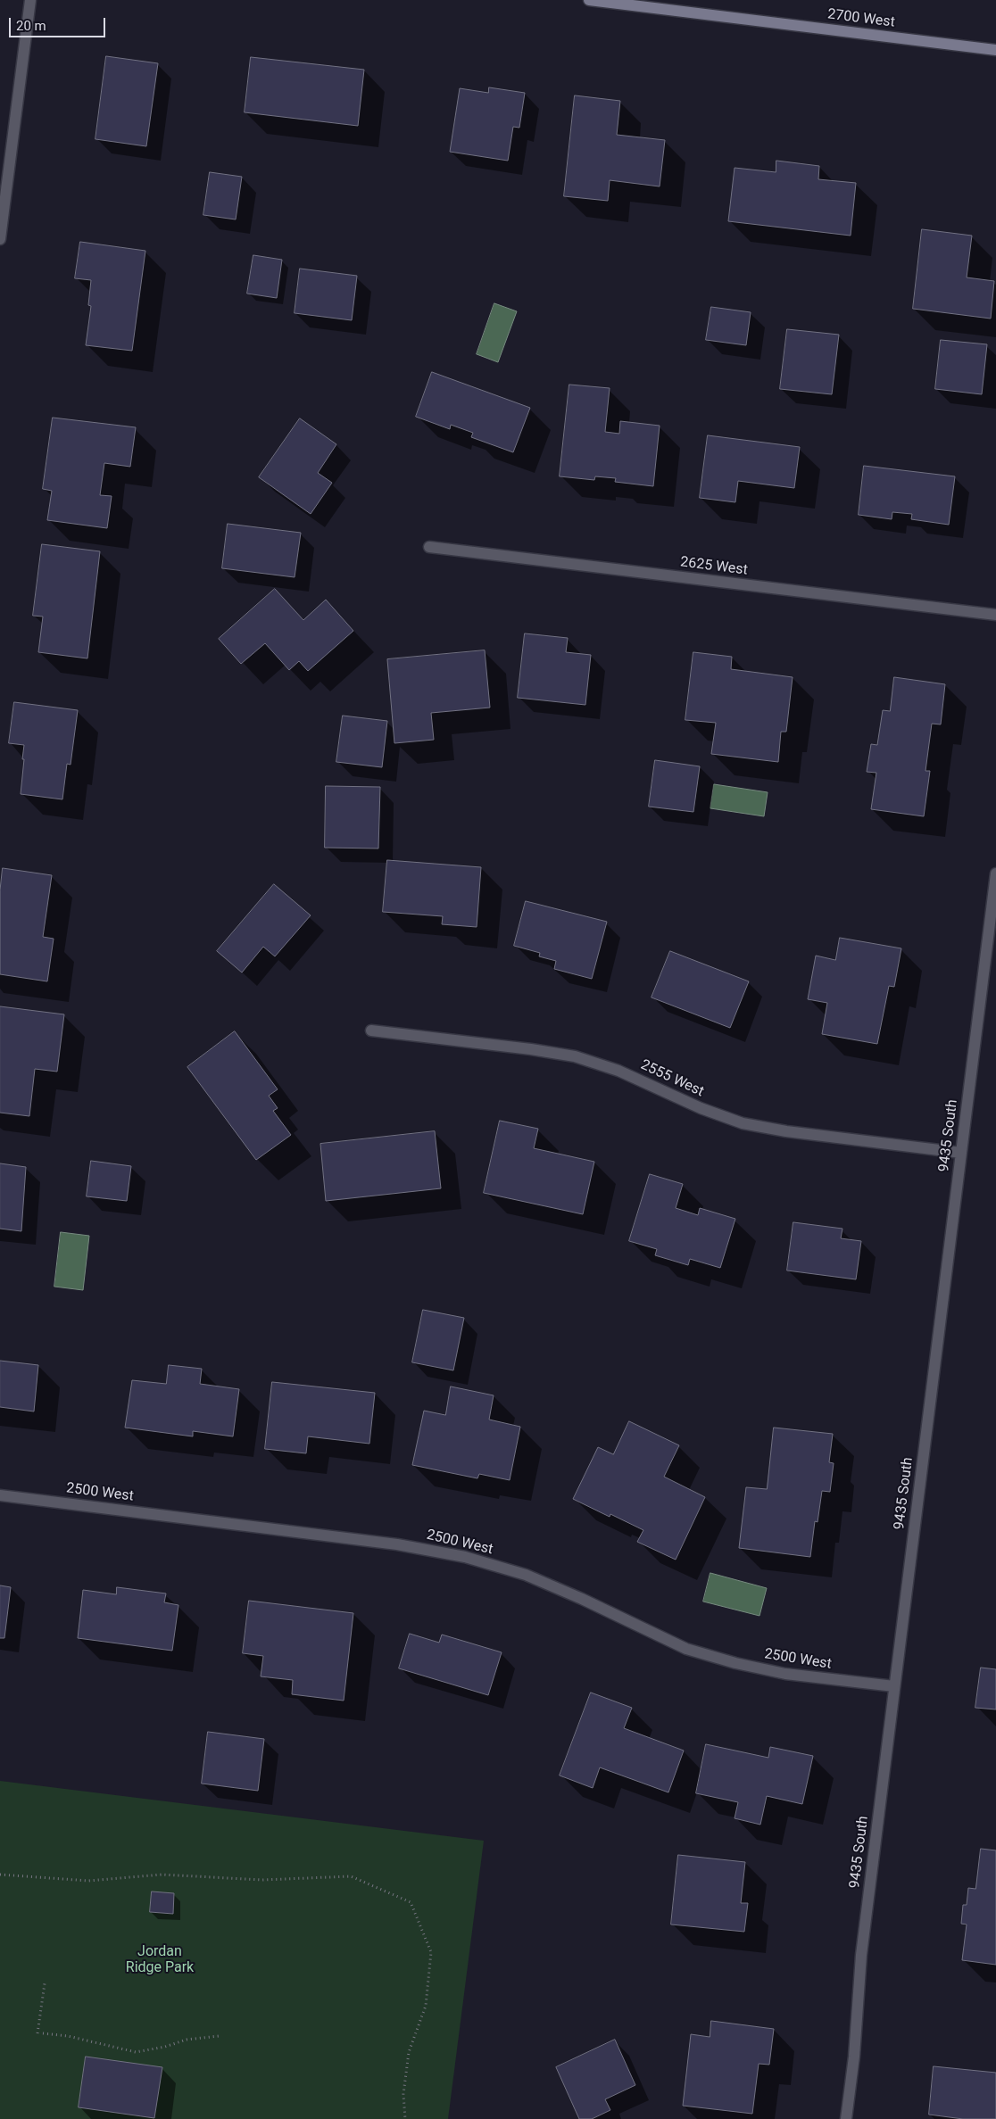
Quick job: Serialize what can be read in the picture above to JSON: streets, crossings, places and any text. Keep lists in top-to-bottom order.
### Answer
{
  "streets": {
    "main road": ["2700 West"],
    "street": [
      "2625 West",
      "2555 West",
      "9435 South",
      "2500 West"
    ]
  },
  "crossings": [
    ["2555 West", "9435 South"],
    ["9435 South", "2500 West"]
  ],
  "parks": ["Jordan Ridge Park"],
  "scale_bar": "20 m"
}
